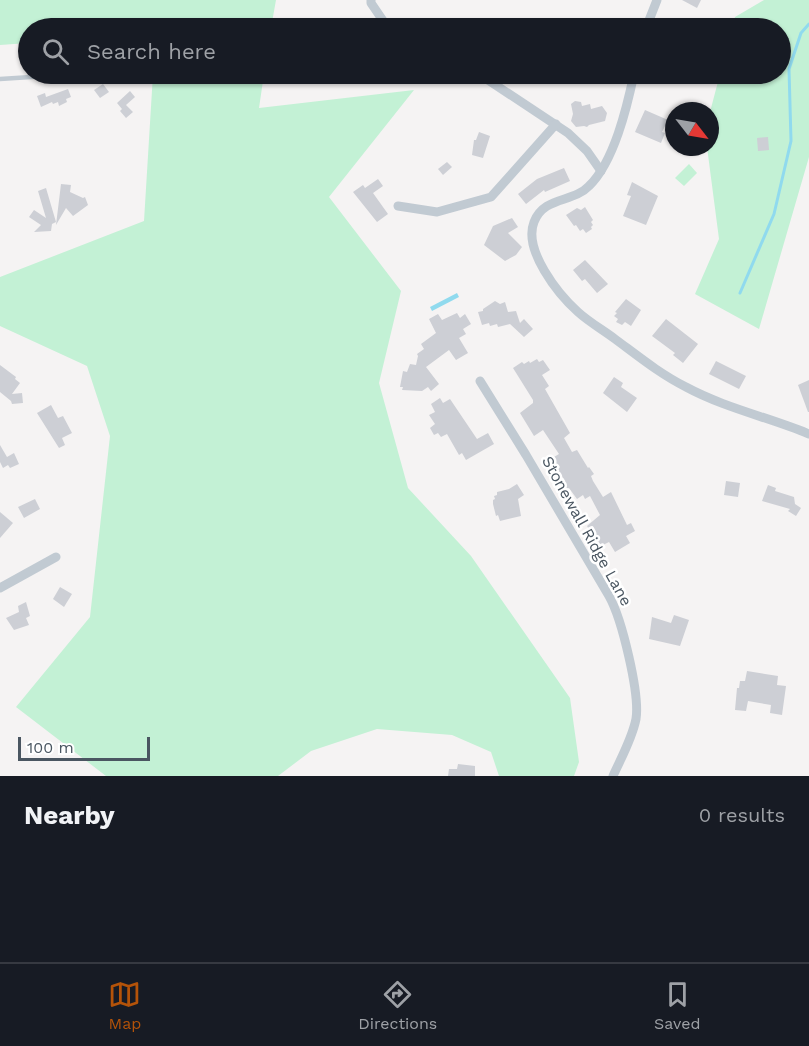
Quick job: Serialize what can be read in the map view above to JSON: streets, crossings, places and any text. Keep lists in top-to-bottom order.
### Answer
{
  "streets": {
    "street": ["Stonewall Ridge Lane"]
  },
  "scale_bar": "100 m",
  "north": "bottom right",
  "page": {
    "search": "Search here",
    "scale": "100 m",
    "heading": ["Nearby", "0 results"],
    "nav": ["Map", "Directions", "Saved"]
  }
}
